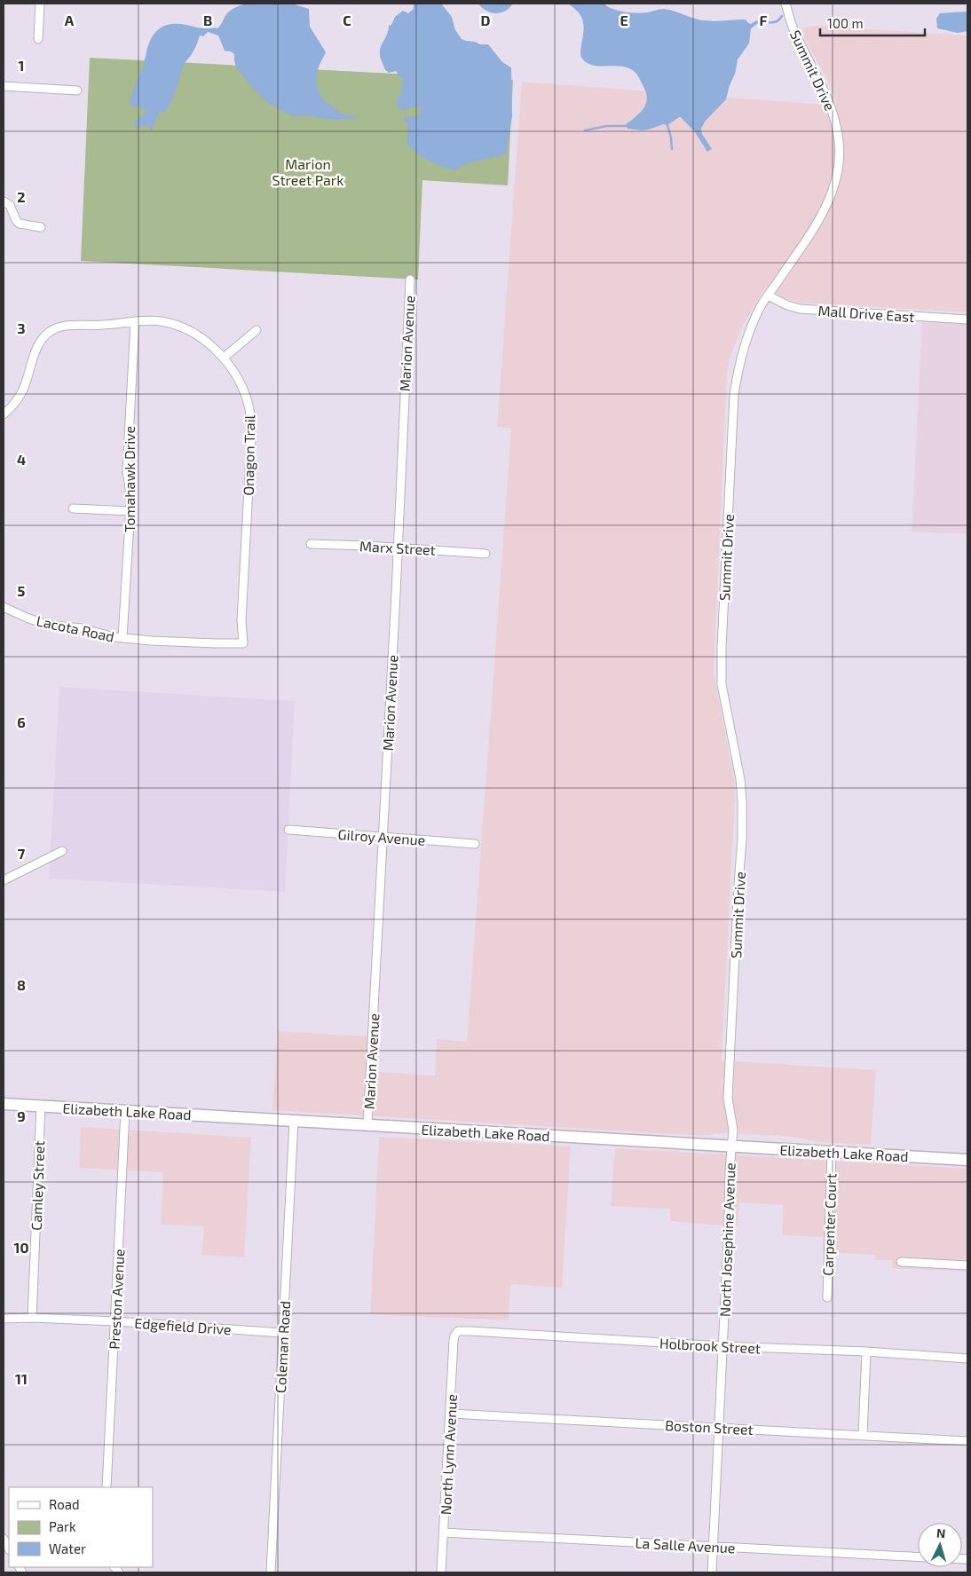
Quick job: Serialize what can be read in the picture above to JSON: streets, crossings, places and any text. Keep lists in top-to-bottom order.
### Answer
{
  "streets": {
    "main road": ["Elizabeth Lake Road"],
    "street": [
      "Summit Drive",
      "Mall Drive East",
      "Marion Avenue",
      "Onagon Trail",
      "Tomahawk Drive",
      "Marx Street",
      "Lacota Road",
      "Gilroy Avenue",
      "Camley Street",
      "Carpenter Court",
      "North Josephine Avenue",
      "Preston Avenue",
      "Edgefield Drive",
      "Holbrook Street",
      "Coleman Road",
      "Boston Street",
      "North Lynn Avenue",
      "La Salle Avenue"
    ]
  },
  "crossings": [
    ["Summit Drive", "Mall Drive East"],
    ["Summit Drive", "Elizabeth Lake Road"],
    ["Summit Drive", "North Josephine Avenue"],
    ["Marion Avenue", "Marx Street"],
    ["Marion Avenue", "Gilroy Avenue"],
    ["Marion Avenue", "Elizabeth Lake Road"],
    ["Onagon Trail", "Tomahawk Drive"],
    ["Onagon Trail", "Lacota Road"],
    ["Tomahawk Drive", "Lacota Road"],
    ["Elizabeth Lake Road", "Camley Street"],
    ["Elizabeth Lake Road", "Carpenter Court"],
    ["Elizabeth Lake Road", "North Josephine Avenue"],
    ["Elizabeth Lake Road", "Preston Avenue"],
    ["Elizabeth Lake Road", "Coleman Road"],
    ["Camley Street", "Edgefield Drive"],
    ["North Josephine Avenue", "Holbrook Street"],
    ["North Josephine Avenue", "Boston Street"],
    ["North Josephine Avenue", "La Salle Avenue"],
    ["Preston Avenue", "Edgefield Drive"],
    ["Edgefield Drive", "Coleman Road"],
    ["Holbrook Street", "North Lynn Avenue"],
    ["Boston Street", "North Lynn Avenue"],
    ["North Lynn Avenue", "La Salle Avenue"]
  ],
  "parks": ["Marion Street Park"],
  "legend": ["Road", "Park", "Water"],
  "scale_bar": "100 m",
  "north": "top",
  "grid": {
    "columns": [
      "A",
      "B",
      "C",
      "D",
      "E",
      "F"
    ],
    "rows": [
      "1",
      "2",
      "3",
      "4",
      "5",
      "6",
      "7",
      "8",
      "9",
      "10",
      "11"
    ]
  }
}
